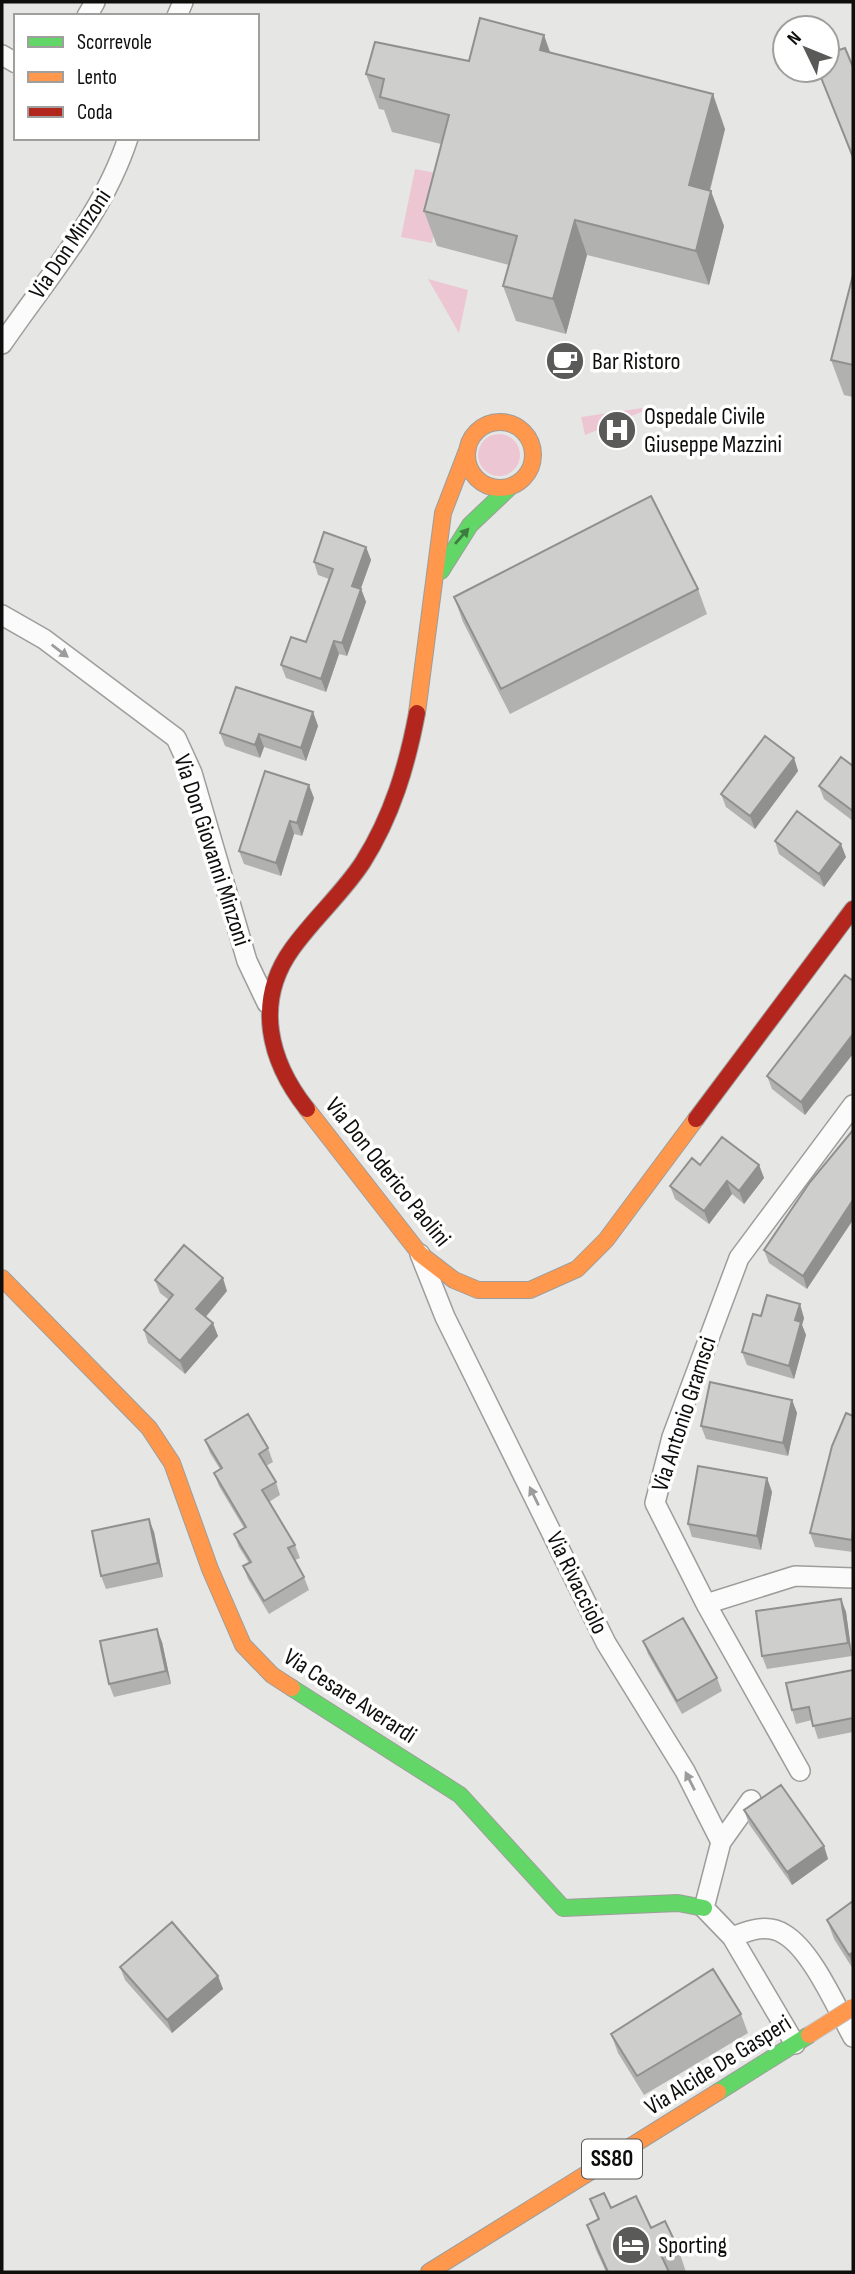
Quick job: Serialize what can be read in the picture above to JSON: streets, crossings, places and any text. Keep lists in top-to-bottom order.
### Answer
{
  "streets": {
    "street": [
      "Via Don Minzoni",
      "Via Don Giovanni Minzoni",
      "Via Don Oderico Paolini",
      "Via Antonio Gramsci",
      "Via Rivacciolo",
      "Via Cesare Averardi",
      "Via Alcide De Gasperi",
      "SS80"
    ]
  },
  "crossings": [
    ["Via Don Giovanni Minzoni", "Via Don Oderico Paolini"],
    ["Via Don Oderico Paolini", "Via Rivacciolo"]
  ],
  "one_way": ["Via Don Giovanni Minzoni", "Via Rivacciolo"],
  "places": {
    "cafe": ["Bar Ristoro"],
    "hospital": ["Ospedale Civile Giuseppe Mazzini"],
    "hotel": ["Sporting"]
  },
  "legend": ["Scorrevole", "Lento", "Coda"],
  "north": "top left"
}
